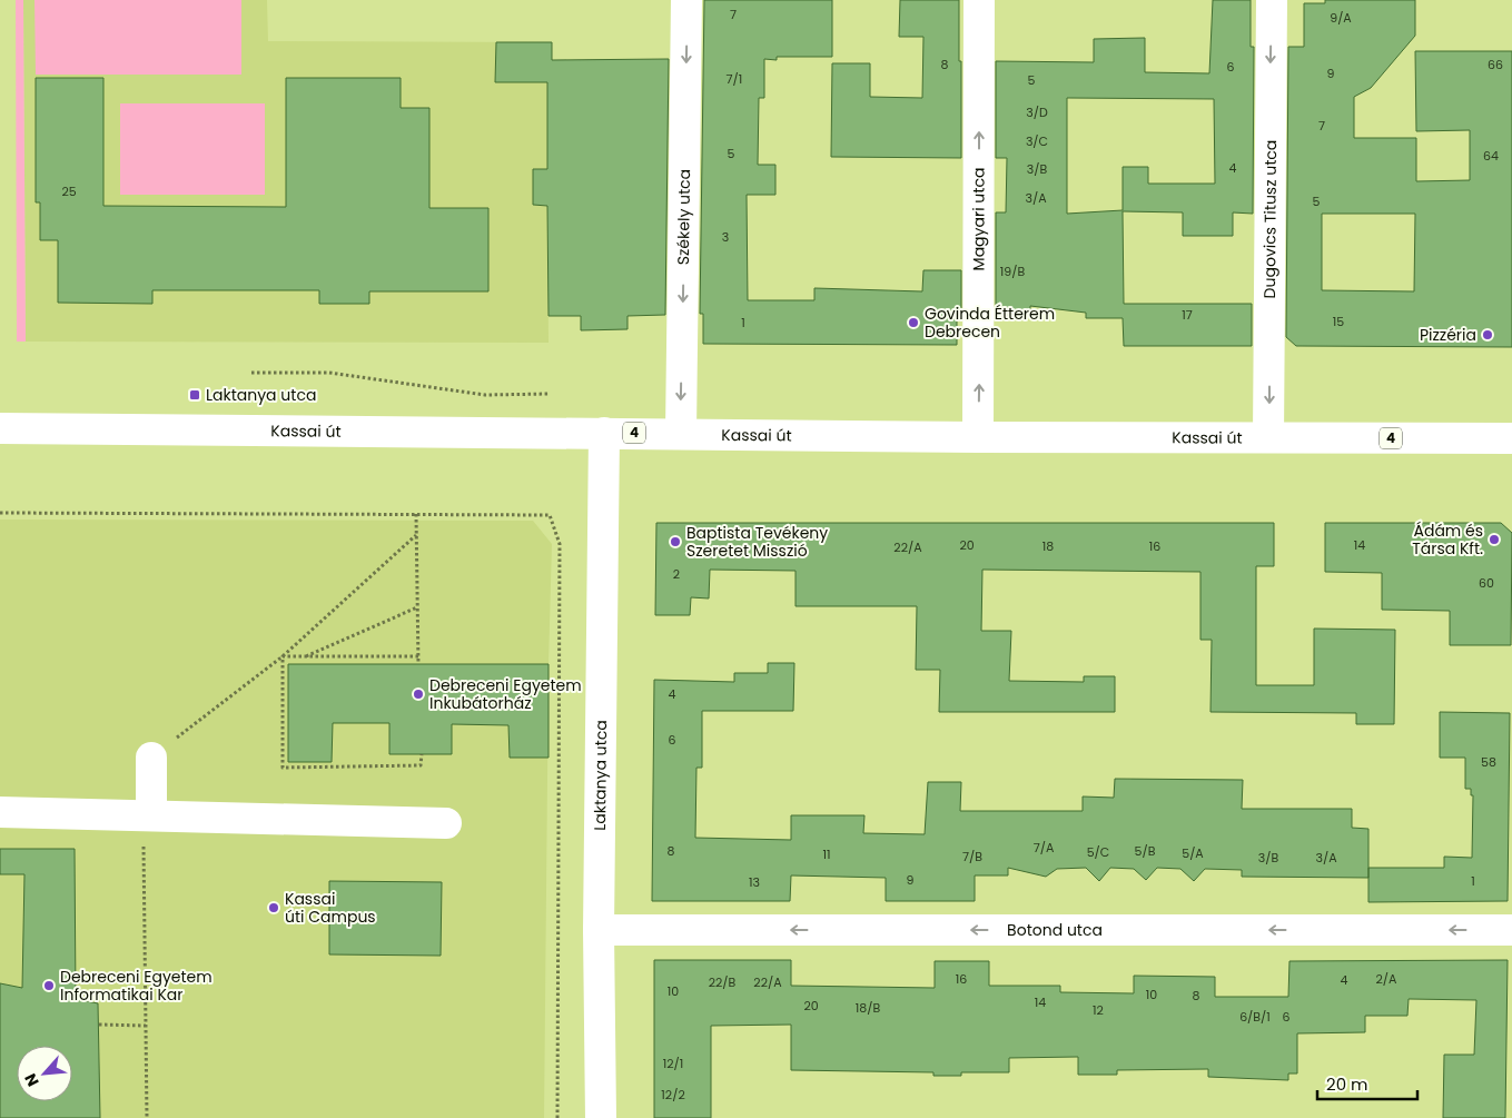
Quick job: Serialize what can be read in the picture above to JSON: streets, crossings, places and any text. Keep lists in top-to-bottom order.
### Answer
{
  "streets": {
    "street": [
      "Székely utca",
      "Magyari utca",
      "Dugovics Titusz utca",
      "Kassai út",
      "4",
      "Laktanya utca",
      "Botond utca"
    ]
  },
  "crossings": [
    ["Székely utca", "Kassai út"],
    ["Magyari utca", "Kassai út"],
    ["Dugovics Titusz utca", "Kassai út"],
    ["Kassai út", "Laktanya utca"],
    ["Laktanya utca", "Botond utca"]
  ],
  "one_way": [
    "Székely utca",
    "Magyari utca",
    "Dugovics Titusz utca",
    "Botond utca"
  ],
  "places": {
    "other": [
      "Govinda Étterem Debrecen",
      "Pizzéria",
      "Ádám és Társa Kft.",
      "Baptista Tevékeny Szeretet Misszió",
      "Debreceni Egyetem Inkubátorház",
      "Kassai úti Campus",
      "Debreceni Egyetem Informatikai Kar"
    ],
    "transit": ["Laktanya utca"]
  },
  "house_numbers": [
    "7",
    "9/A",
    "8",
    "66",
    "6",
    "9",
    "7/1",
    "5",
    "3/D",
    "7",
    "3/C",
    "5",
    "64",
    "4",
    "3/B",
    "25",
    "3/A",
    "5",
    "3",
    "19/B",
    "17",
    "15",
    "1",
    "20",
    "14",
    "18",
    "16",
    "22/A",
    "2",
    "60",
    "4",
    "6",
    "58",
    "7/A",
    "8",
    "5/B",
    "5/C",
    "5/A",
    "11",
    "7/B",
    "3/B",
    "3/A",
    "9",
    "1",
    "13",
    "16",
    "2/A",
    "4",
    "22/B",
    "22/A",
    "10",
    "10",
    "8",
    "14",
    "20",
    "18/B",
    "12",
    "6/B/1",
    "6",
    "12/1",
    "12/2"
  ],
  "scale_bar": "20 m",
  "north": "bottom left"
}
